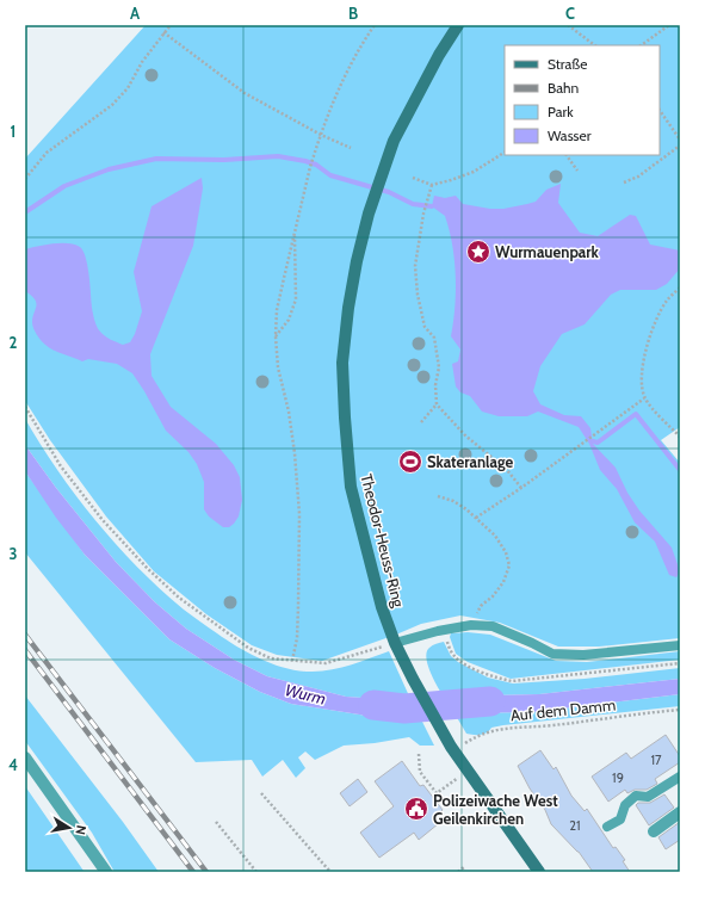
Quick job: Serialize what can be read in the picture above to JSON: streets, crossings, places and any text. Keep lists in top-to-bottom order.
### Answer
{
  "streets": {
    "main road": ["Theodor-Heuss-Ring"],
    "path": ["Auf dem Damm"]
  },
  "crossings": [
    ["Theodor-Heuss-Ring", "Auf dem Damm"]
  ],
  "water": ["Wurm"],
  "places": {
    "place": ["Wurmauenpark"],
    "sports": ["Skateranlage"],
    "public building": ["Polizeiwache West Geilenkirchen"]
  },
  "house_numbers": ["17", "19", "21"],
  "legend": [
    "Straße",
    "Bahn",
    "Park",
    "Wasser"
  ],
  "north": "right",
  "grid": {
    "columns": ["A", "B", "C"],
    "rows": [
      "1",
      "2",
      "3",
      "4"
    ]
  }
}
